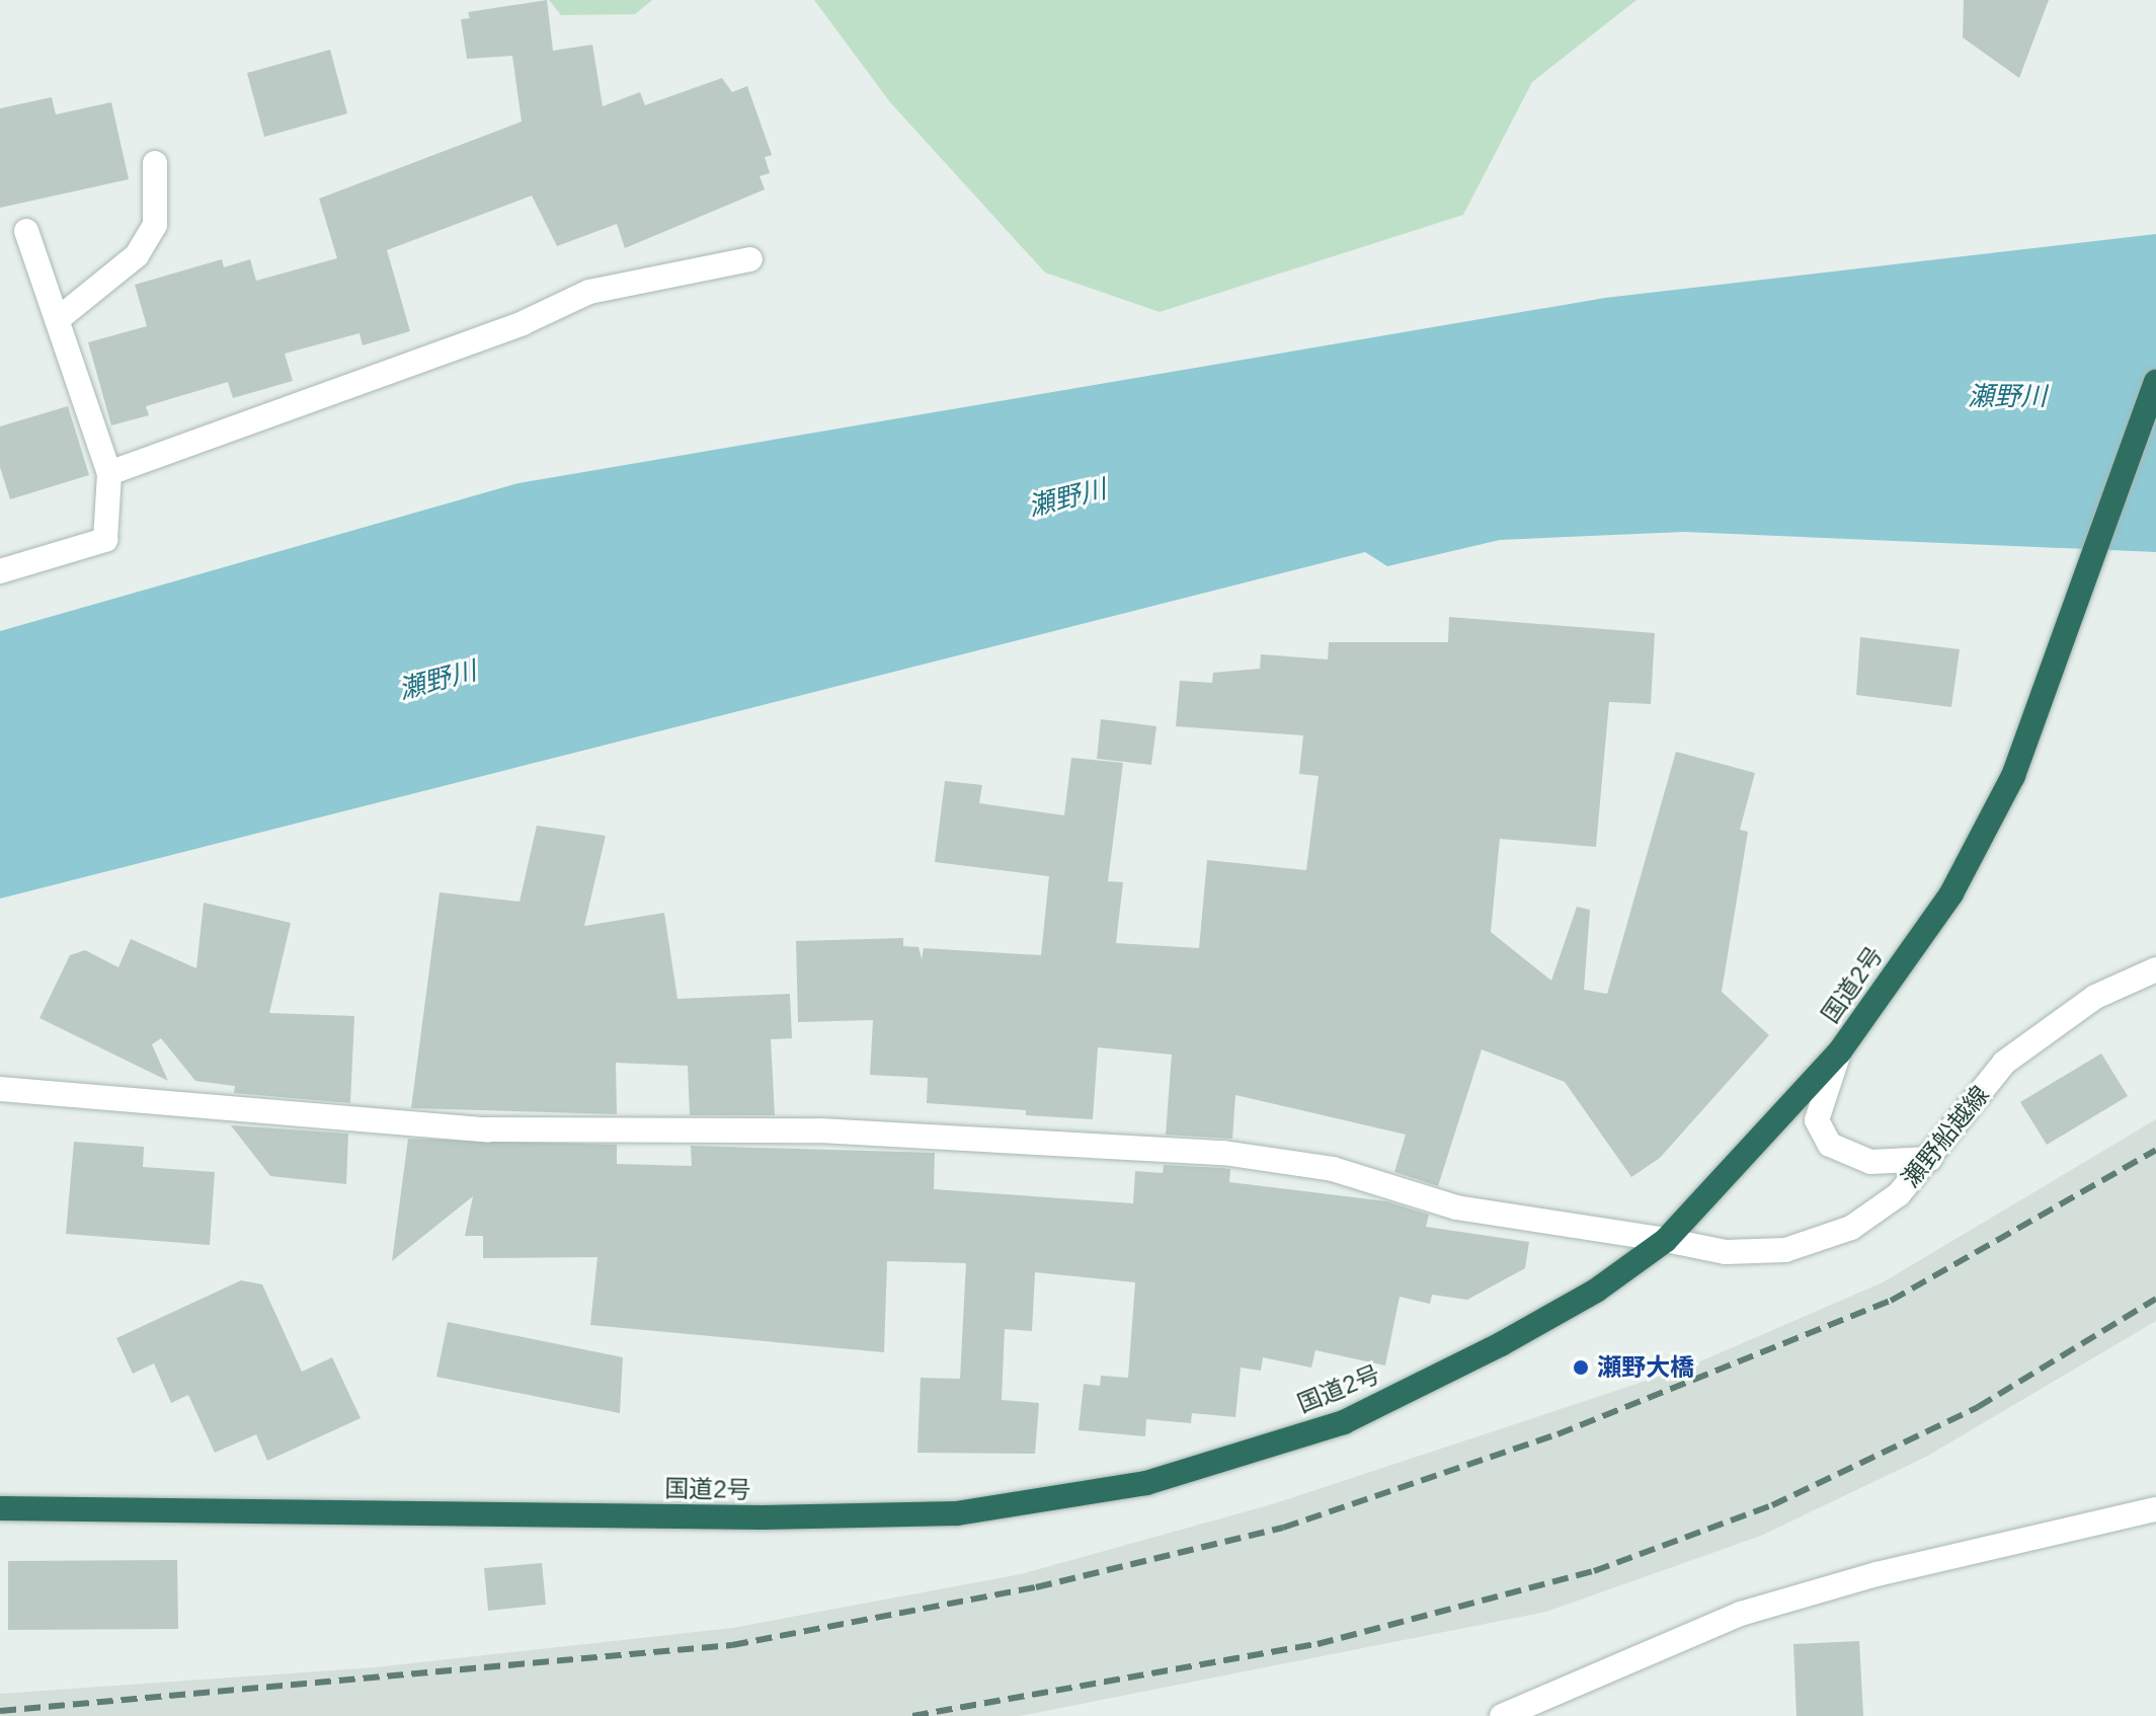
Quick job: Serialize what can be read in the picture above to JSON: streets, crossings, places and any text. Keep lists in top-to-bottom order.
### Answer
{
  "streets": {
    "highway": ["国道2号"],
    "street": ["瀬野船越線"]
  },
  "crossings": [
    ["国道2号", "瀬野船越線"]
  ],
  "water": ["瀬野川"],
  "places": ["瀬野大橋"]
}
